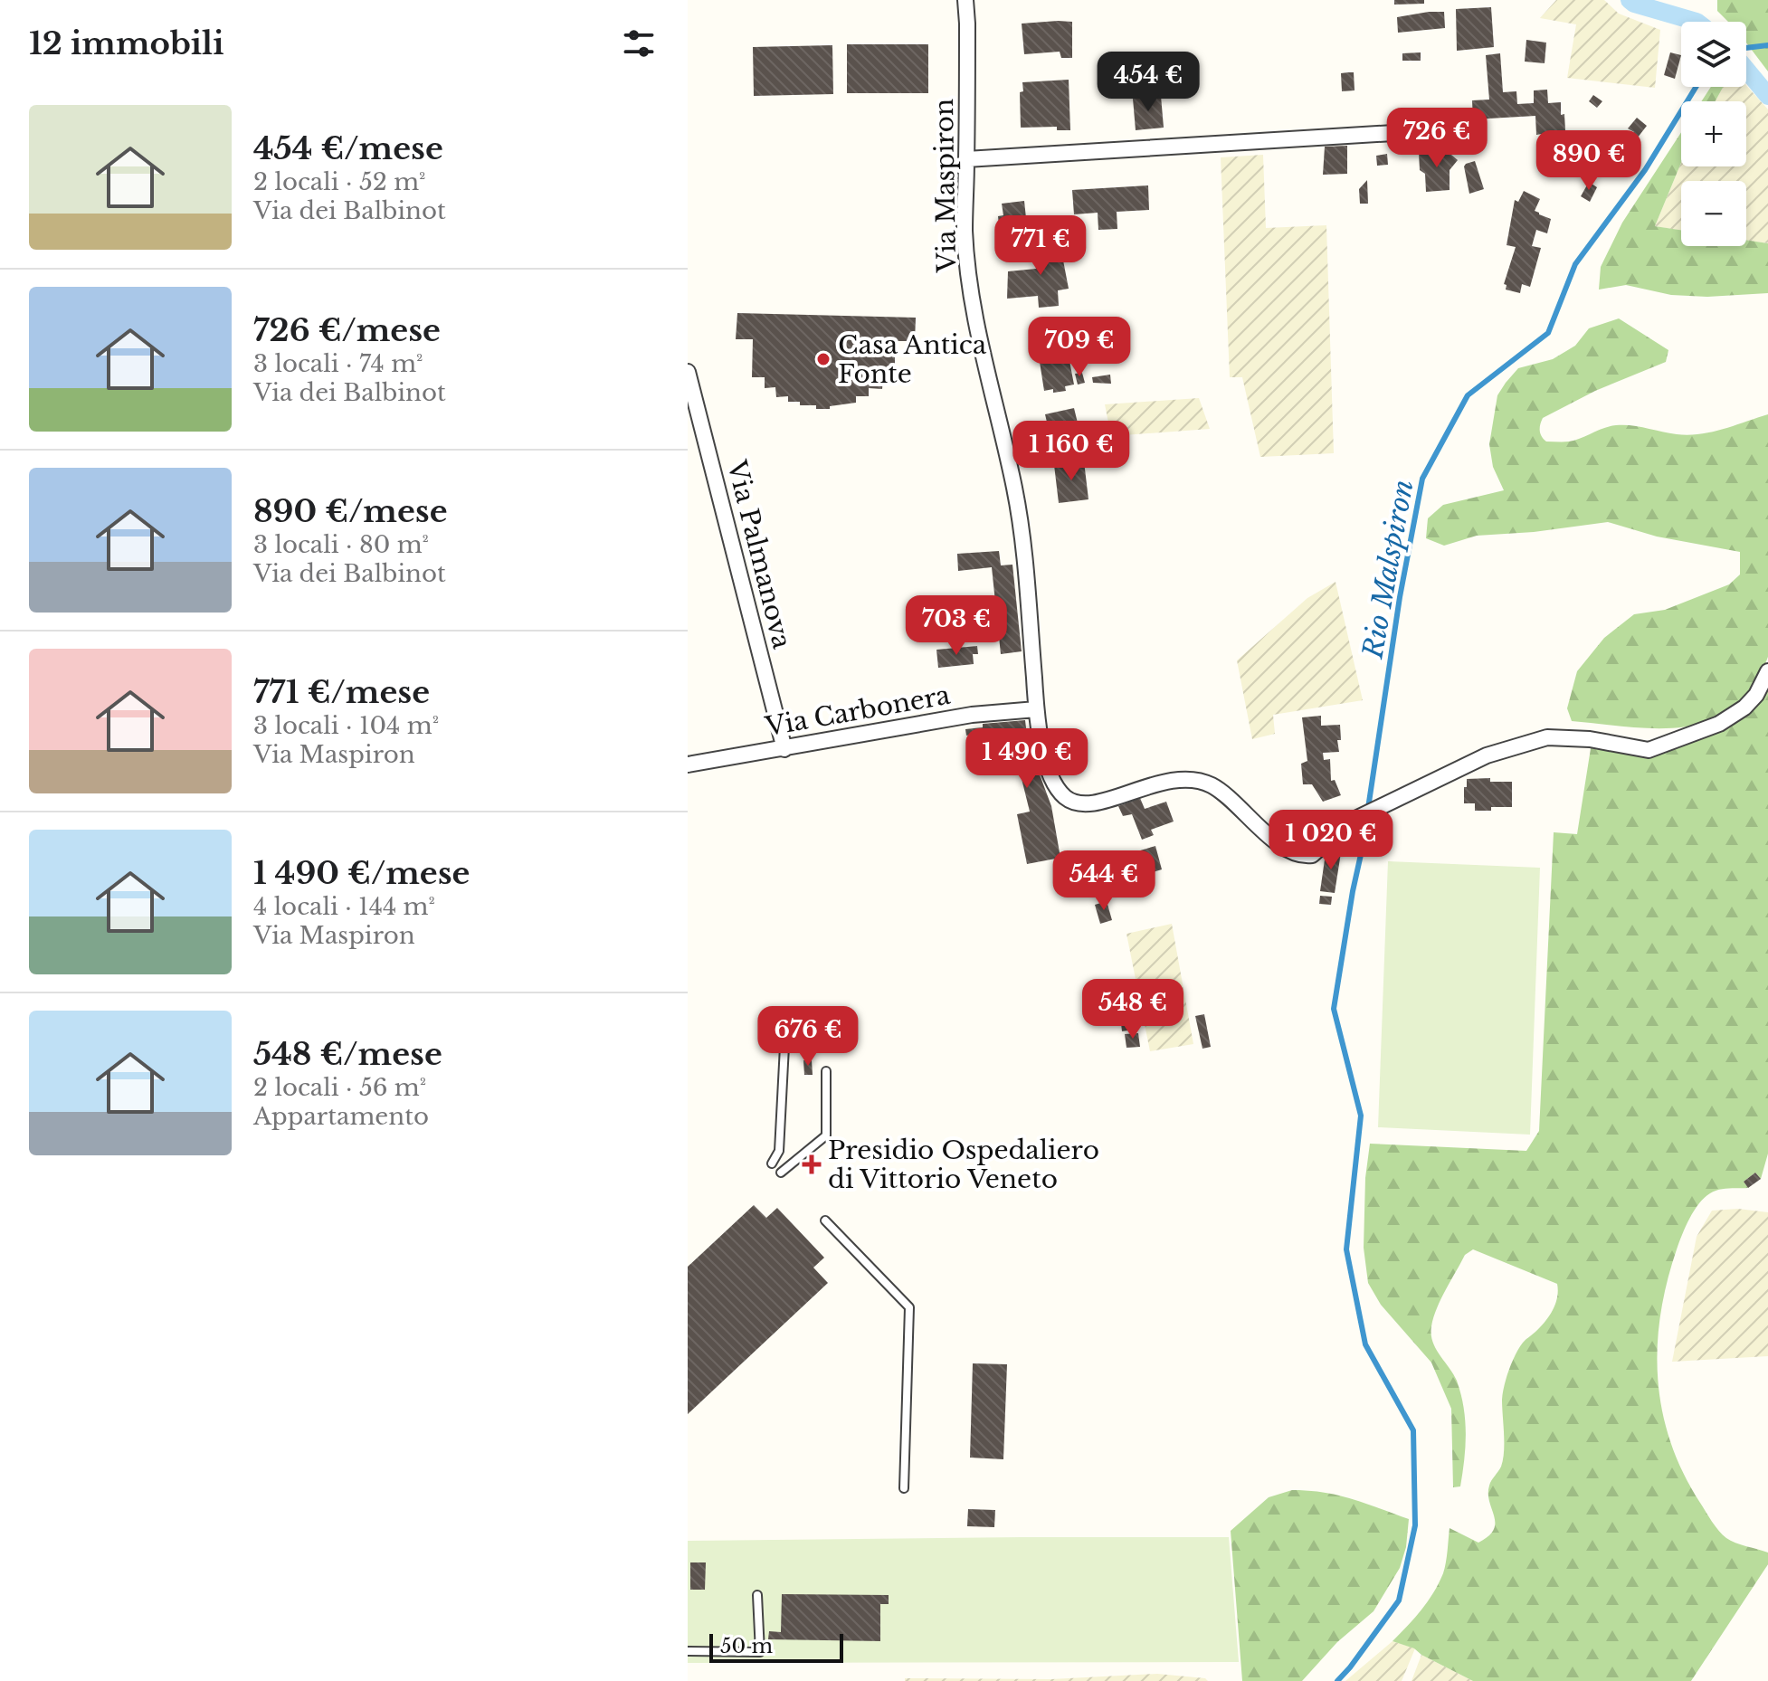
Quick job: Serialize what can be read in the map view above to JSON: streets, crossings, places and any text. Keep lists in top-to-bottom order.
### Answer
{
  "streets": {
    "street": ["Via Maspiron", "Via Palmanova", "Via Carbonera"]
  },
  "crossings": [
    ["Via Maspiron", "Via Carbonera"],
    ["Via Palmanova", "Via Carbonera"]
  ],
  "water": ["Rio Malspiron"],
  "places": {
    "other": ["Casa Antica Fonte"],
    "health": ["Presidio Ospedaliero di Vittorio Veneto"]
  },
  "scale_bar": "50 m",
  "page": {
    "heading": "12 immobili",
    "map_buttons": ["+", "−"],
    "price": [
      "454 €",
      "726 €",
      "890 €",
      "771 €",
      "709 €",
      "1 160 €",
      "703 €",
      "1 490 €",
      "1 020 €",
      "544 €",
      "548 €",
      "676 €"
    ],
    "list": [
      {
        "name": "454 €/mese",
        "note": "2 locali · 52 m² · Via dei Balbinot"
      },
      {
        "name": "726 €/mese",
        "note": "3 locali · 74 m² · Via dei Balbinot"
      },
      {
        "name": "890 €/mese",
        "note": "3 locali · 80 m² · Via dei Balbinot"
      },
      {
        "name": "771 €/mese",
        "note": "3 locali · 104 m² · Via Maspiron"
      },
      {
        "name": "1 490 €/mese",
        "note": "4 locali · 144 m² · Via Maspiron"
      },
      {
        "name": "548 €/mese",
        "note": "2 locali · 56 m² · Appartamento"
      }
    ],
    "scale": "50 m"
  }
}
